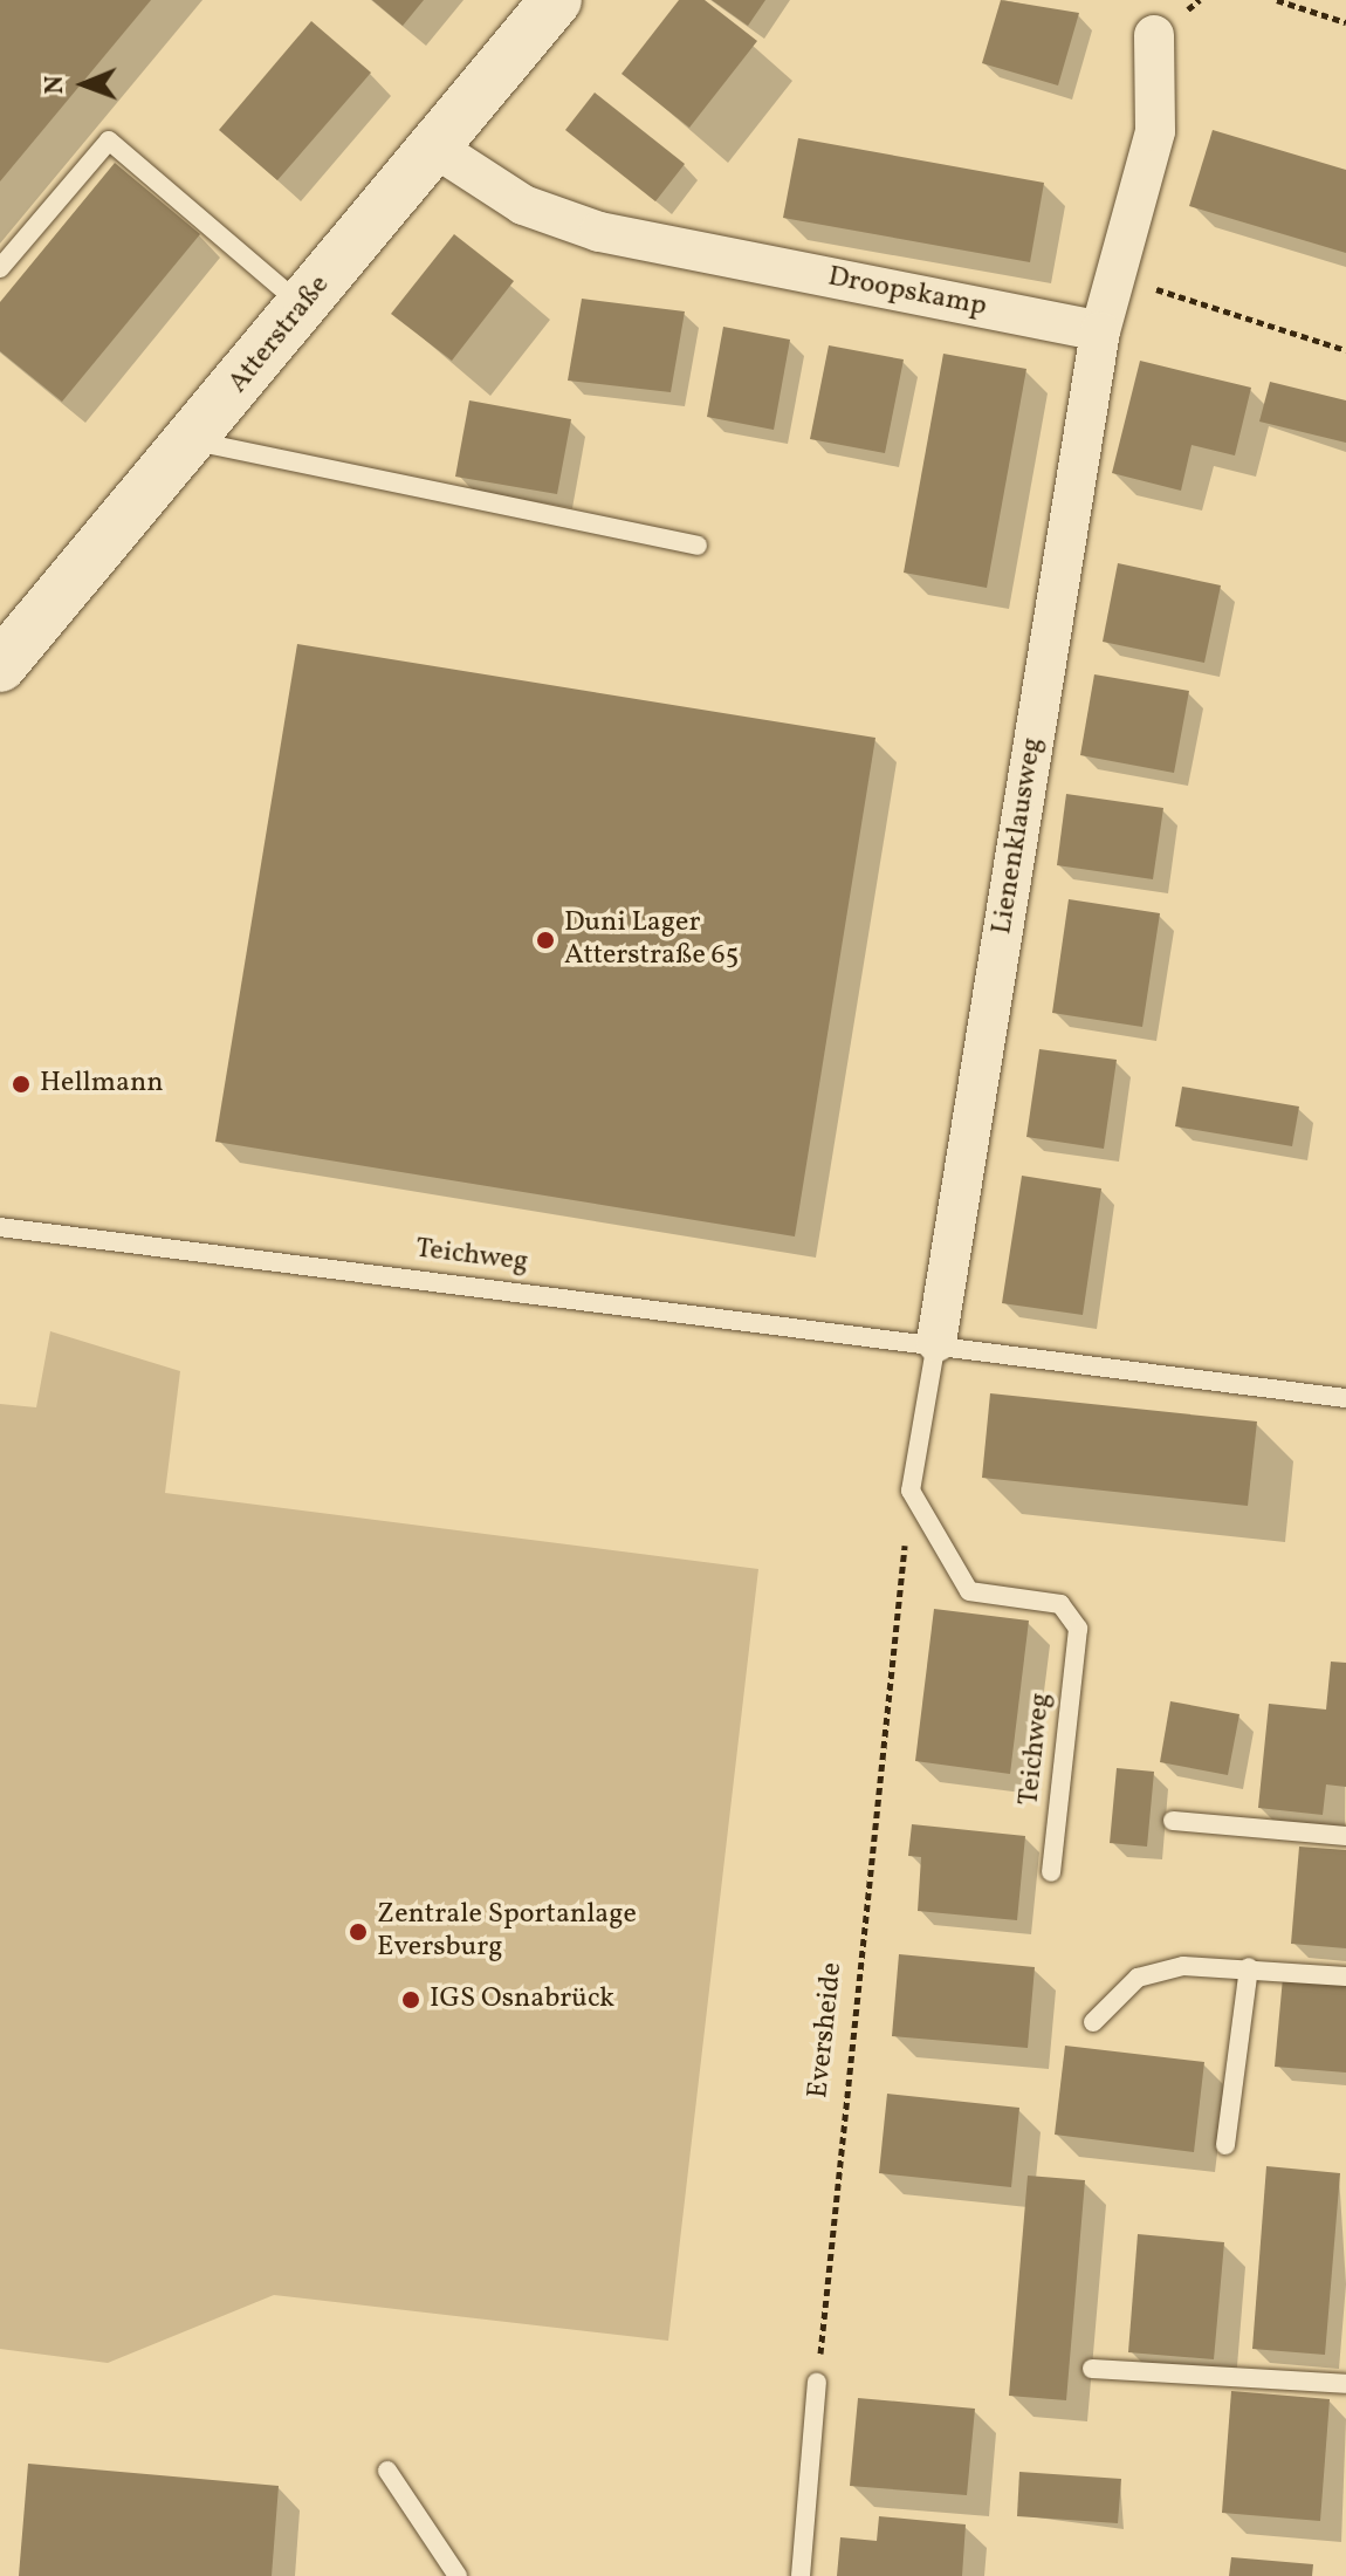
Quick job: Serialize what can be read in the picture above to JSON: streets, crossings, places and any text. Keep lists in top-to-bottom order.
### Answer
{
  "streets": {
    "street": ["Droopskamp", "Atterstraße", "Lienenklausweg"],
    "lane": ["Teichweg"],
    "path": ["Eversheide"]
  },
  "crossings": [
    ["Droopskamp", "Atterstraße"],
    ["Droopskamp", "Lienenklausweg"],
    ["Lienenklausweg", "Teichweg"],
    ["Teichweg", "Eversheide"]
  ],
  "places": [
    "Duni Lager Atterstraße 65",
    "Hellmann",
    "Zentrale Sportanlage Eversburg",
    "IGS Osnabrück"
  ],
  "north": "left"
}
